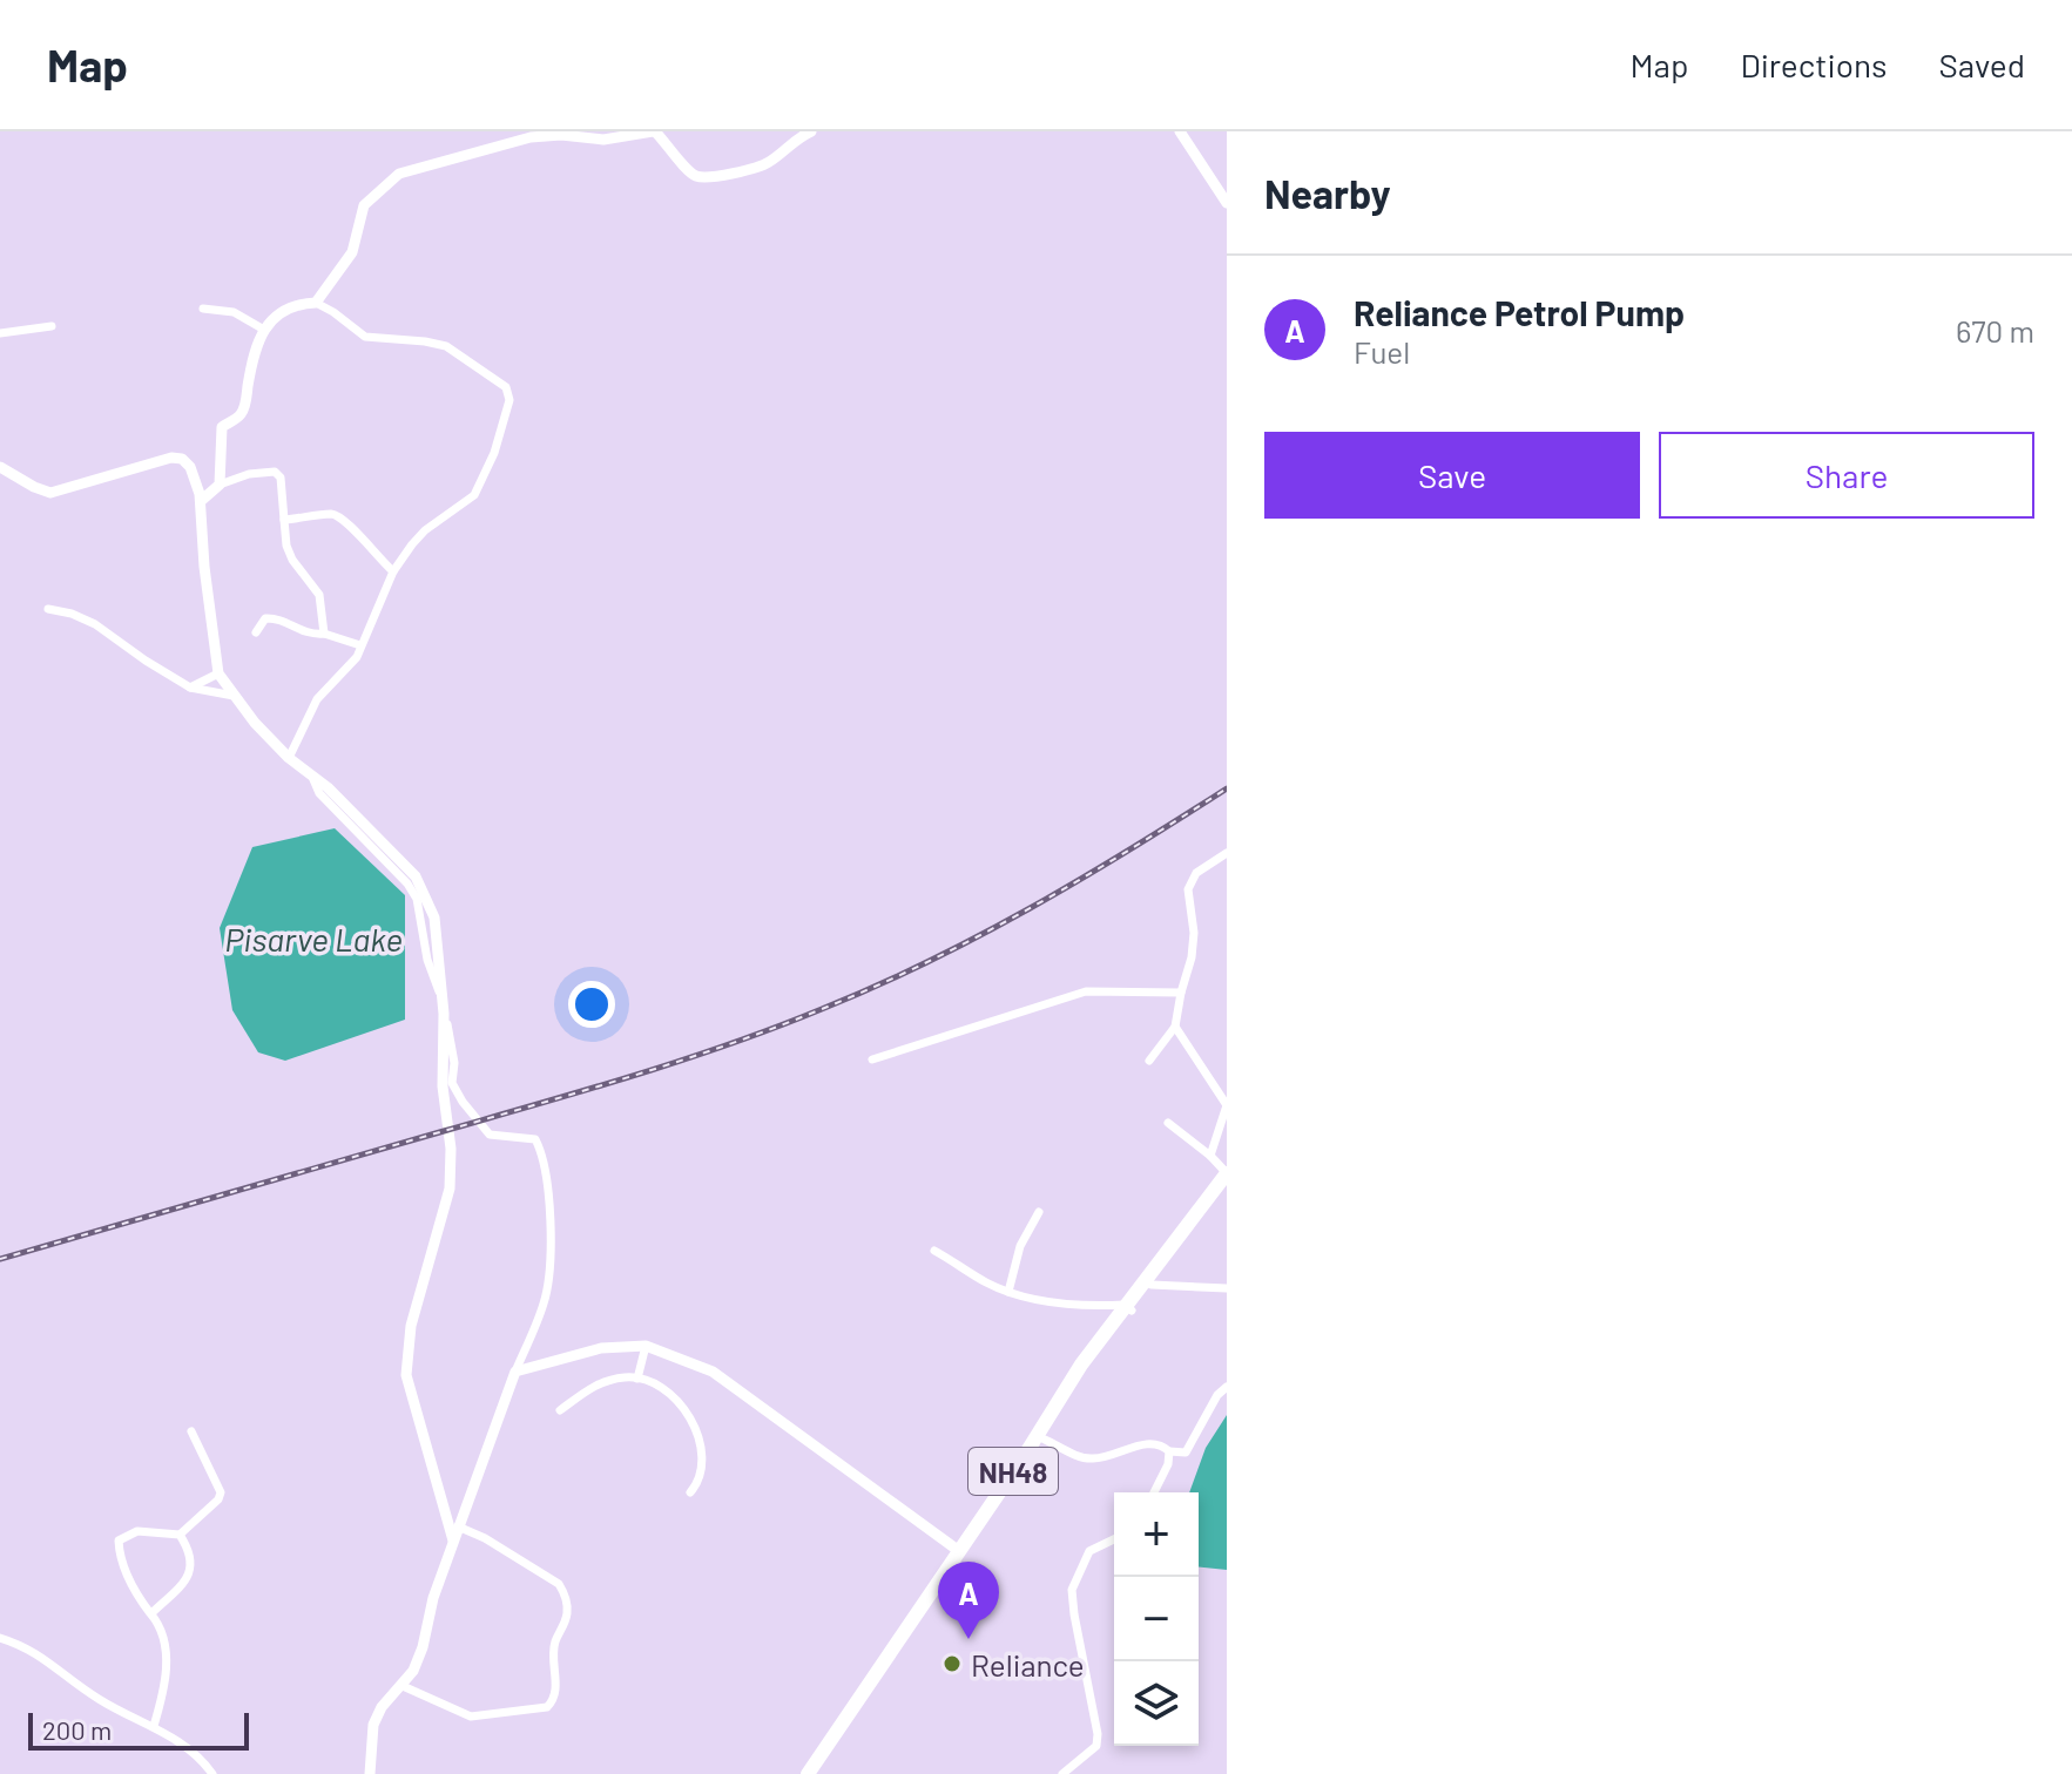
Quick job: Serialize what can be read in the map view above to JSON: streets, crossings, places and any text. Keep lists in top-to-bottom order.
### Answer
{
  "streets": {
    "highway": ["NH48"]
  },
  "water": ["Pisarve Lake"],
  "places": ["Reliance"],
  "scale_bar": "200 m",
  "page": {
    "header": "Map",
    "nav": ["Map", "Directions", "Saved"],
    "heading": "Nearby",
    "list": [
      {
        "mark": "A",
        "name": "Reliance Petrol Pump",
        "note": "Fuel",
        "value": "670 m"
      }
    ],
    "buttons": ["Save", "Share"],
    "map_buttons": ["+", "−"],
    "pins": "A",
    "scale": "200 m"
  }
}
